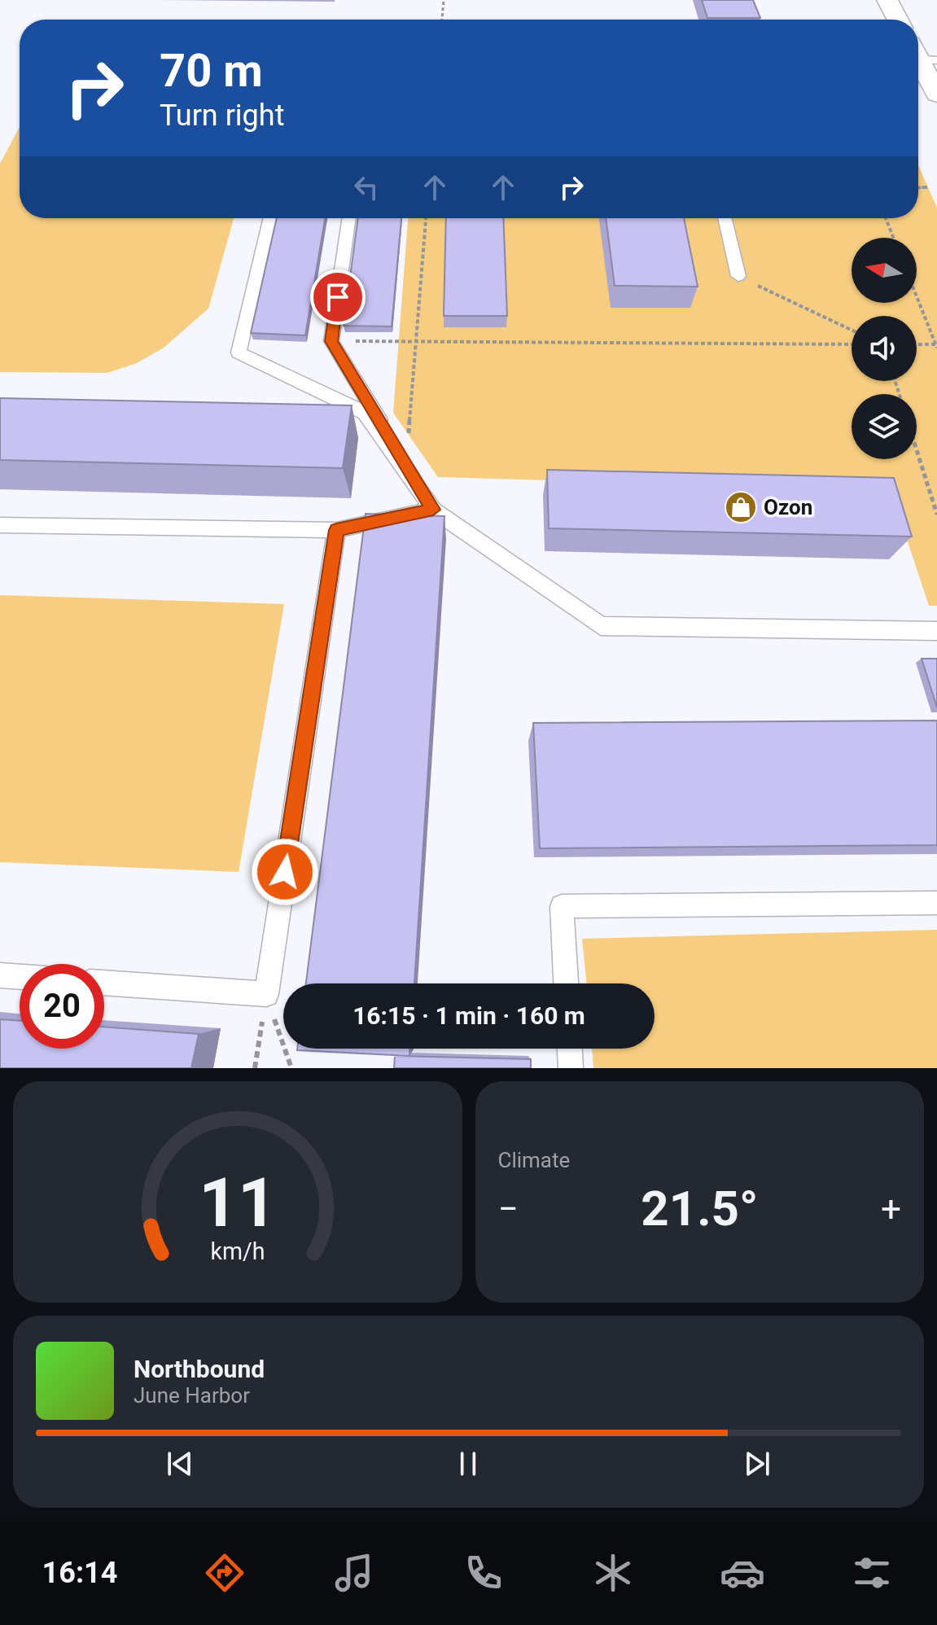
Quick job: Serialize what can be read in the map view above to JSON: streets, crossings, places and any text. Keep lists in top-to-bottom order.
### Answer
{
  "places": {
    "shop": ["Ozon"]
  },
  "north": "left",
  "page": {
    "turn": ["70 m", "Turn right"],
    "limit": "20",
    "trip": "16:15 · 1 min · 160 m",
    "tile": "Climate",
    "heat": ["−", "21.5°", "+"],
    "song": ["Northbound", "June Harbor"],
    "tabs": "16:14",
    "gauge": ["11", "km/h"]
  }
}
